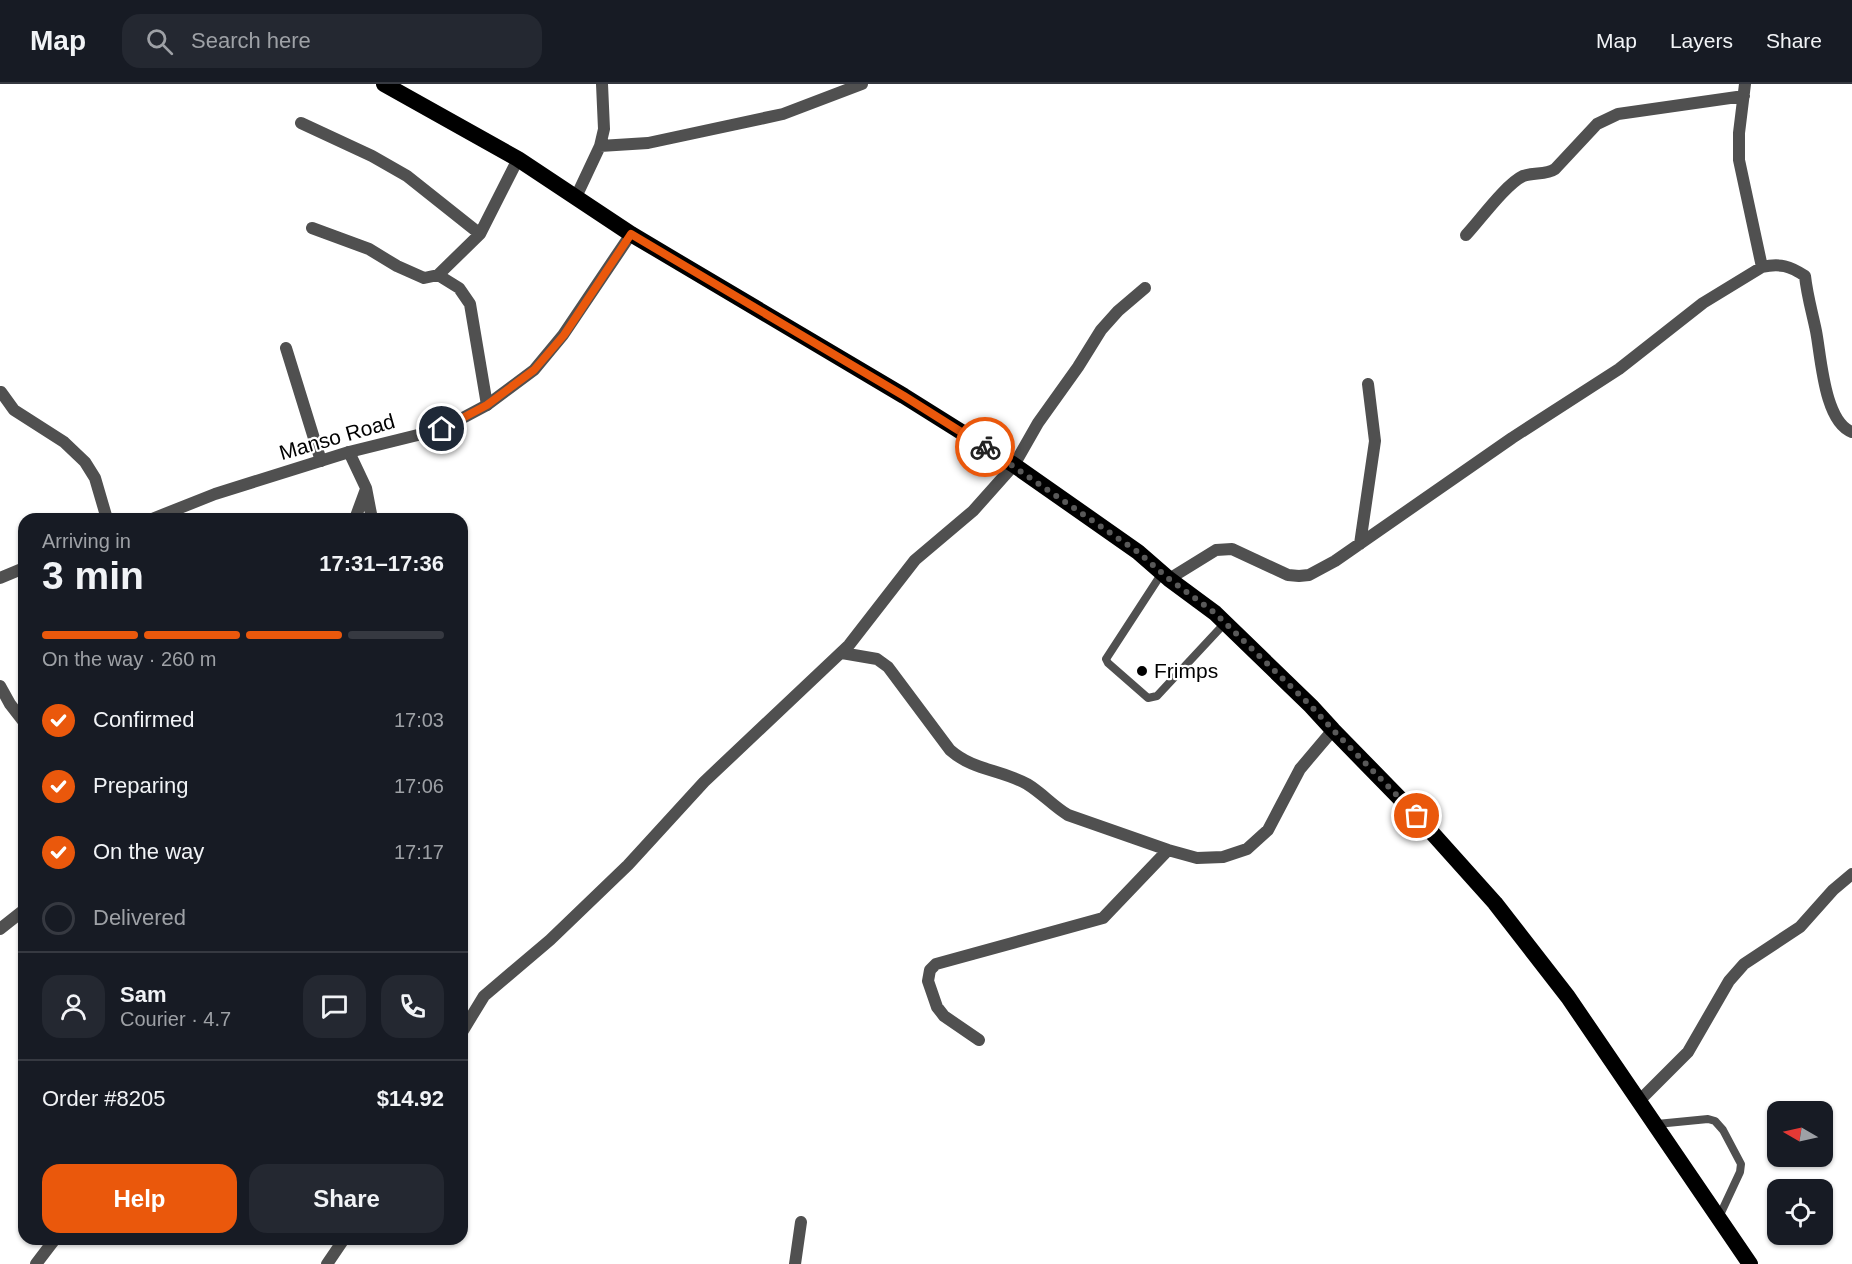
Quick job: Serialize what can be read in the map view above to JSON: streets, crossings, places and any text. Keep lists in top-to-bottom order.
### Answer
{
  "streets": {
    "street": ["Manso Road"]
  },
  "places": ["Frimps"],
  "north": "left",
  "page": {
    "header": "Map",
    "search": "Search here",
    "nav": ["Map", "Layers", "Share"],
    "heading": ["3 min", "Arriving in", "17:31–17:36"],
    "panel": [
      "Sam",
      "Courier · 4.7",
      "Order #8205",
      "$14.92"
    ],
    "bar": "On the way · 260 m",
    "list": [
      ["Confirmed", "17:03"],
      ["Preparing", "17:06"],
      ["On the way", "17:17"],
      "Delivered"
    ],
    "buttons": ["Help", "Share"]
  }
}
